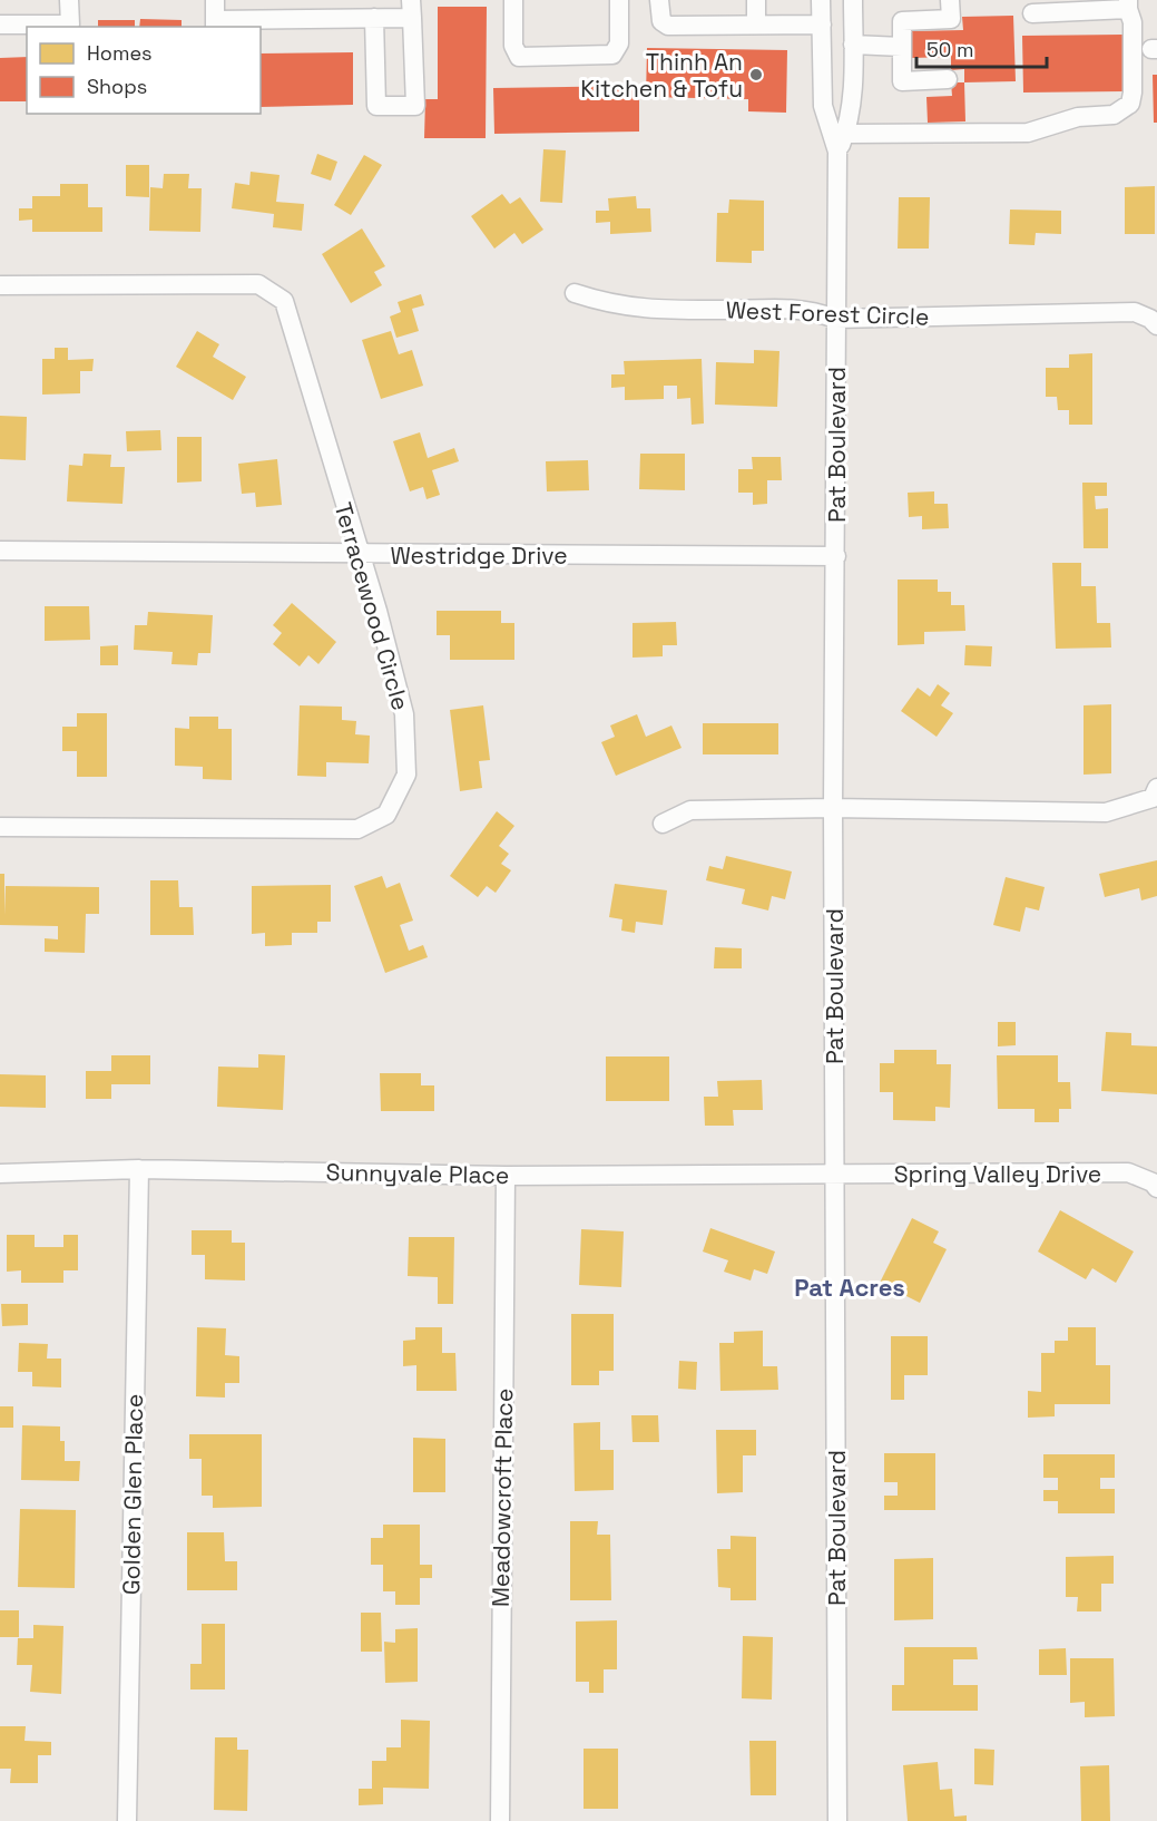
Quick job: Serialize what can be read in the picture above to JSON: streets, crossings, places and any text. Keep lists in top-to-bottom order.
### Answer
{
  "streets": {
    "street": [
      "West Forest Circle",
      "Pat Boulevard",
      "Westridge Drive",
      "Terracewood Circle",
      "Sunnyvale Place",
      "Spring Valley Drive",
      "Golden Glen Place",
      "Meadowcroft Place"
    ]
  },
  "crossings": [
    ["West Forest Circle", "Pat Boulevard"],
    ["Pat Boulevard", "Westridge Drive"],
    ["Pat Boulevard", "Sunnyvale Place"],
    ["Pat Boulevard", "Spring Valley Drive"],
    ["Westridge Drive", "Terracewood Circle"],
    ["Sunnyvale Place", "Spring Valley Drive"],
    ["Sunnyvale Place", "Golden Glen Place"],
    ["Sunnyvale Place", "Meadowcroft Place"]
  ],
  "districts": ["Pat Acres"],
  "places": ["Thinh An Kitchen & Tofu"],
  "legend": ["Homes", "Shops"],
  "scale_bar": "50 m"
}
